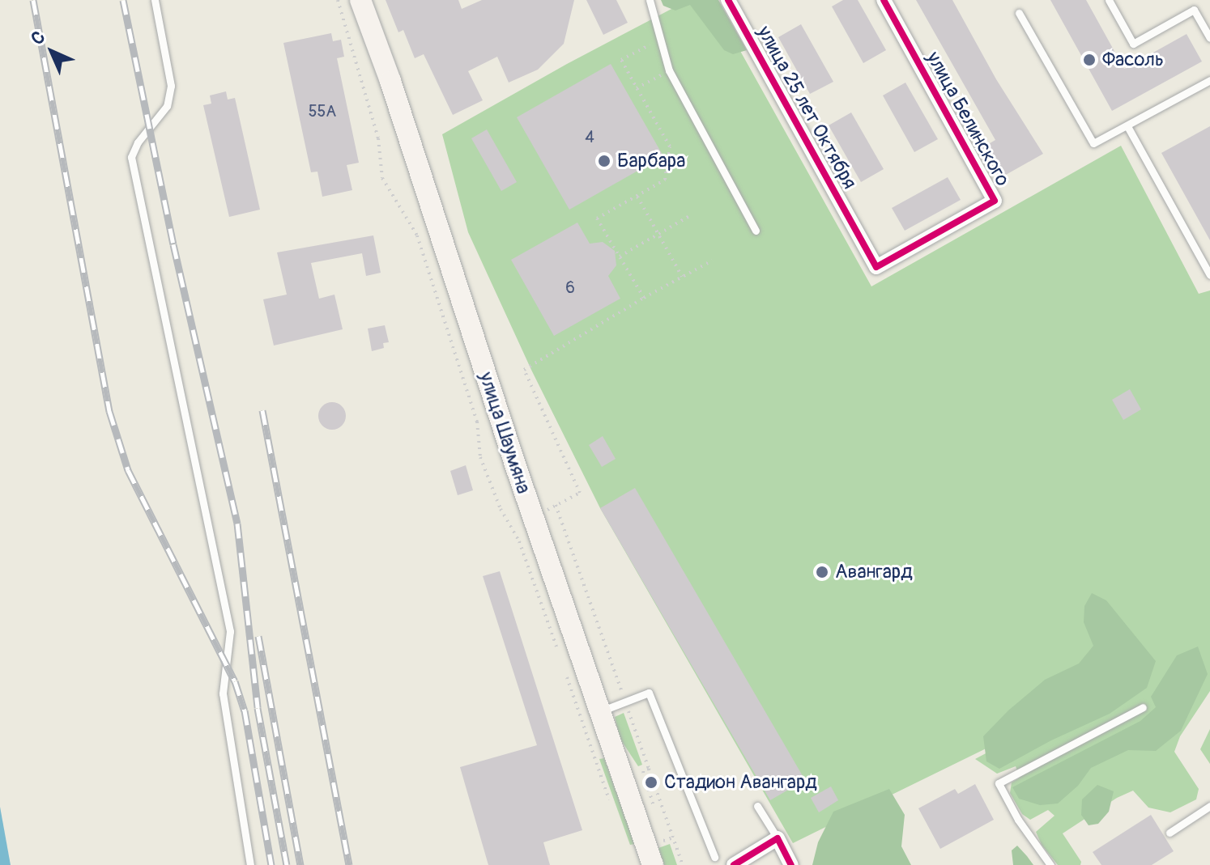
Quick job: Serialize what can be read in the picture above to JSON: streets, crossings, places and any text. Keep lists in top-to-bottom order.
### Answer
{
  "streets": {
    "main road": ["улица Шаумяна"],
    "street": ["улица 25 лет Октября", "улица Белинского"]
  },
  "crossings": [
    ["улица 25 лет Октября", "улица Белинского"]
  ],
  "places": [
    "Фасоль",
    "Барбара",
    "Авангард",
    "Стадион Авангард"
  ],
  "house_numbers": ["55А", "4", "6"],
  "north": "top left"
}
